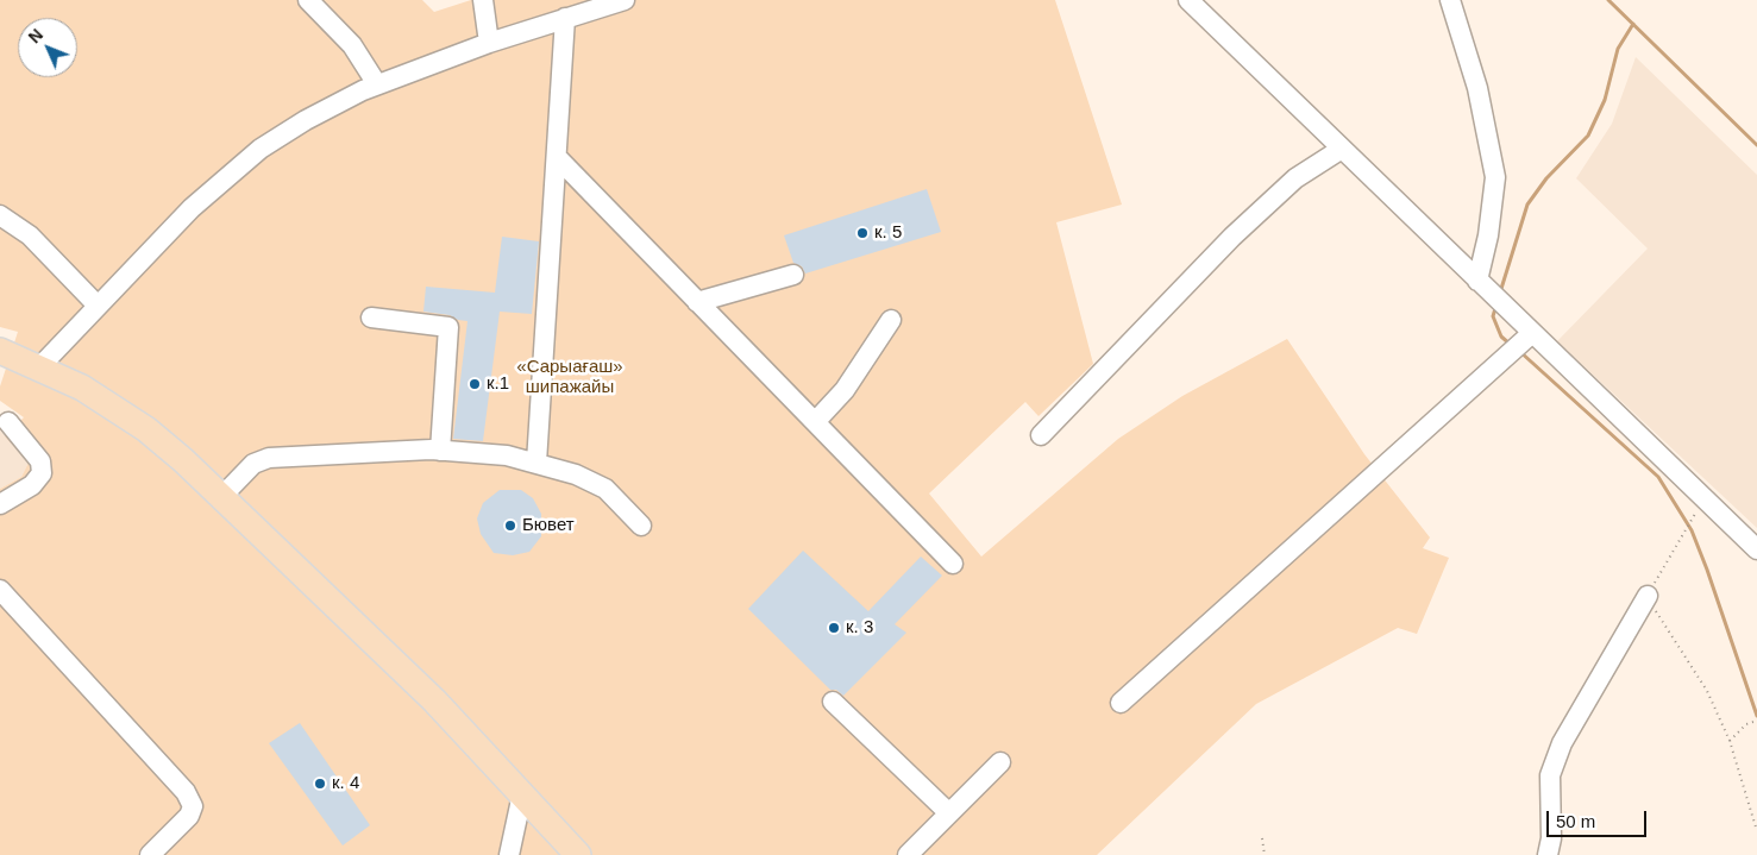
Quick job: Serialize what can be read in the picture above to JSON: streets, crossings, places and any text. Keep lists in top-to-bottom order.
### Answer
{
  "parks": ["«Сарыағаш» шипажайы"],
  "places": [
    "к. 5",
    "к.1",
    "Бювет",
    "к. 3",
    "к. 4"
  ],
  "scale_bar": "50 m",
  "north": "top left"
}
